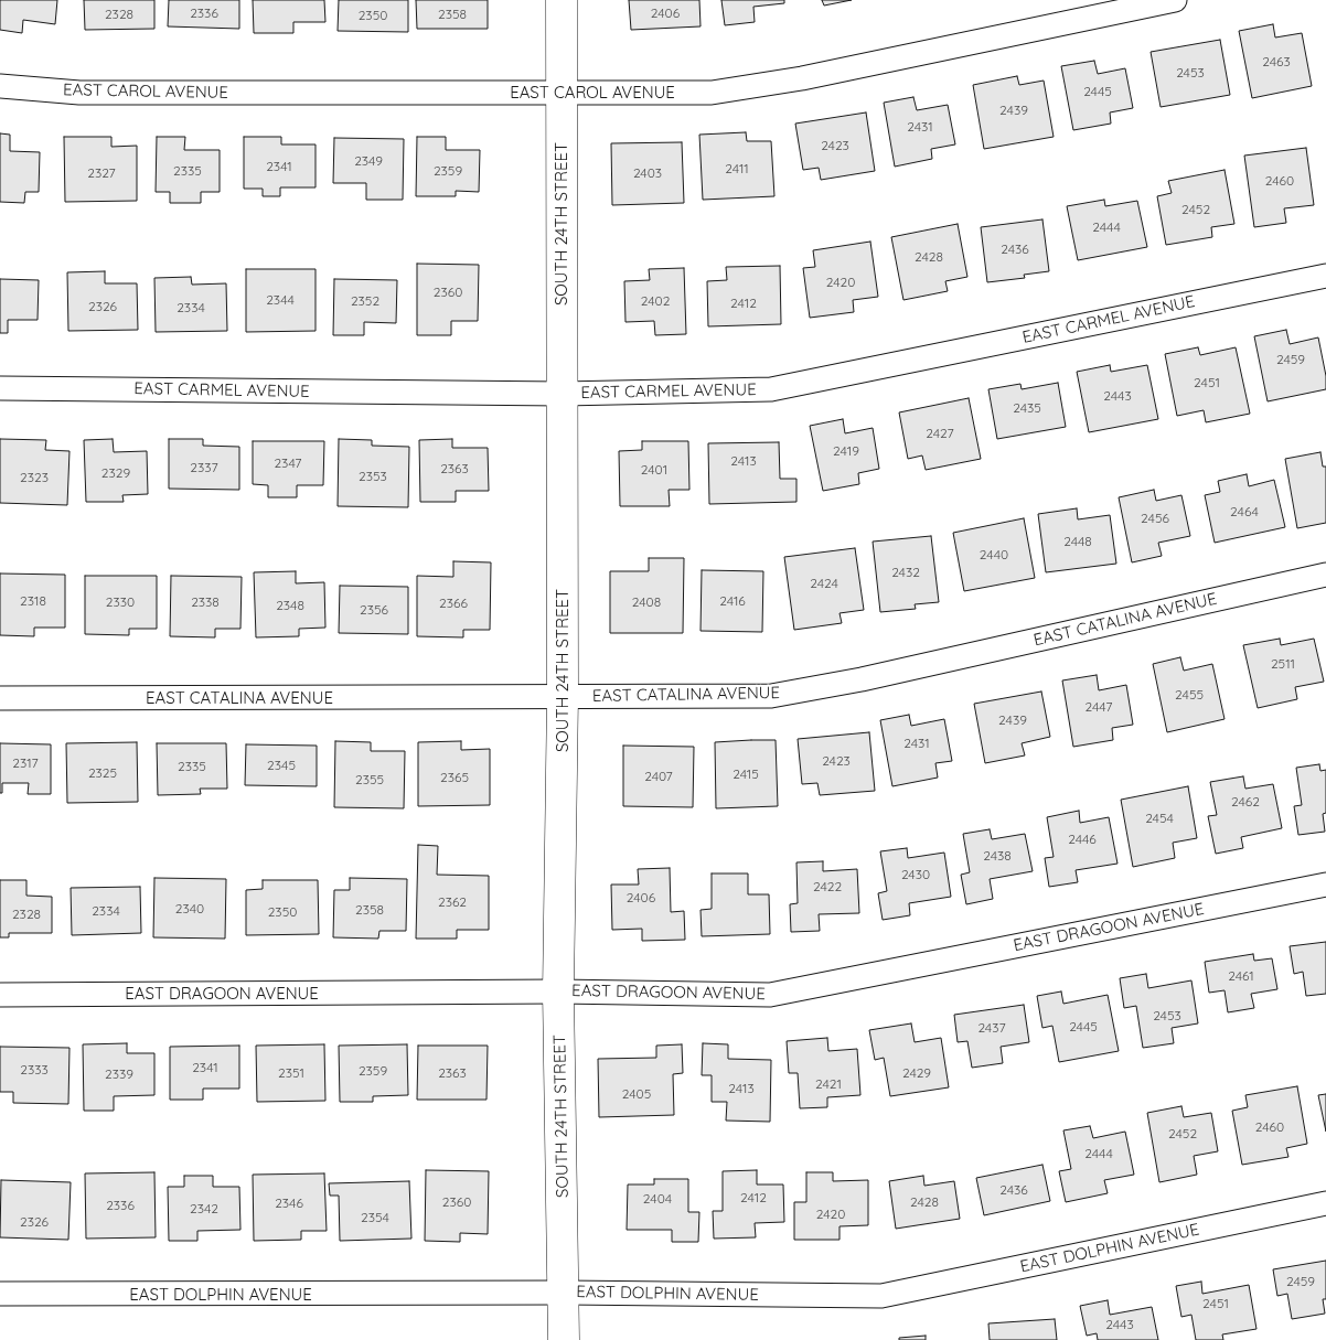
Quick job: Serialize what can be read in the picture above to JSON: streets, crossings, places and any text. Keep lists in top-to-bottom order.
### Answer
{
  "streets": {
    "street": [
      "EAST CAROL AVENUE",
      "SOUTH 24TH STREET",
      "EAST CARMEL AVENUE",
      "EAST CATALINA AVENUE",
      "EAST DRAGOON AVENUE",
      "EAST DOLPHIN AVENUE"
    ]
  },
  "crossings": [
    ["EAST CAROL AVENUE", "SOUTH 24TH STREET"],
    ["SOUTH 24TH STREET", "EAST CARMEL AVENUE"],
    ["SOUTH 24TH STREET", "EAST CATALINA AVENUE"],
    ["SOUTH 24TH STREET", "EAST DRAGOON AVENUE"],
    ["SOUTH 24TH STREET", "EAST DOLPHIN AVENUE"]
  ],
  "house_numbers": [
    "2336",
    "2406",
    "2328",
    "2358",
    "2350",
    "2463",
    "2453",
    "2445",
    "2439",
    "2431",
    "2423",
    "2349",
    "2341",
    "2411",
    "2335",
    "2359",
    "2327",
    "2403",
    "2460",
    "2452",
    "2444",
    "2436",
    "2428",
    "2420",
    "2360",
    "2344",
    "2352",
    "2402",
    "2412",
    "2326",
    "2334",
    "2459",
    "2451",
    "2443",
    "2435",
    "2427",
    "2419",
    "2413",
    "2347",
    "2337",
    "2363",
    "2401",
    "2329",
    "2353",
    "2323",
    "2464",
    "2456",
    "2448",
    "2440",
    "2432",
    "2424",
    "2318",
    "2416",
    "2330",
    "2338",
    "2408",
    "2366",
    "2348",
    "2356",
    "2511",
    "2455",
    "2447",
    "2439",
    "2431",
    "2423",
    "2317",
    "2345",
    "2335",
    "2325",
    "2415",
    "2407",
    "2365",
    "2355",
    "2462",
    "2454",
    "2446",
    "2438",
    "2430",
    "2422",
    "2406",
    "2362",
    "2340",
    "2358",
    "2334",
    "2350",
    "2328",
    "2461",
    "2453",
    "2445",
    "2437",
    "2341",
    "2333",
    "2359",
    "2351",
    "2363",
    "2429",
    "2339",
    "2421",
    "2413",
    "2405",
    "2460",
    "2452",
    "2444",
    "2436",
    "2412",
    "2404",
    "2360",
    "2428",
    "2346",
    "2336",
    "2342",
    "2420",
    "2354",
    "2326",
    "2459",
    "2451",
    "2443"
  ]
}
